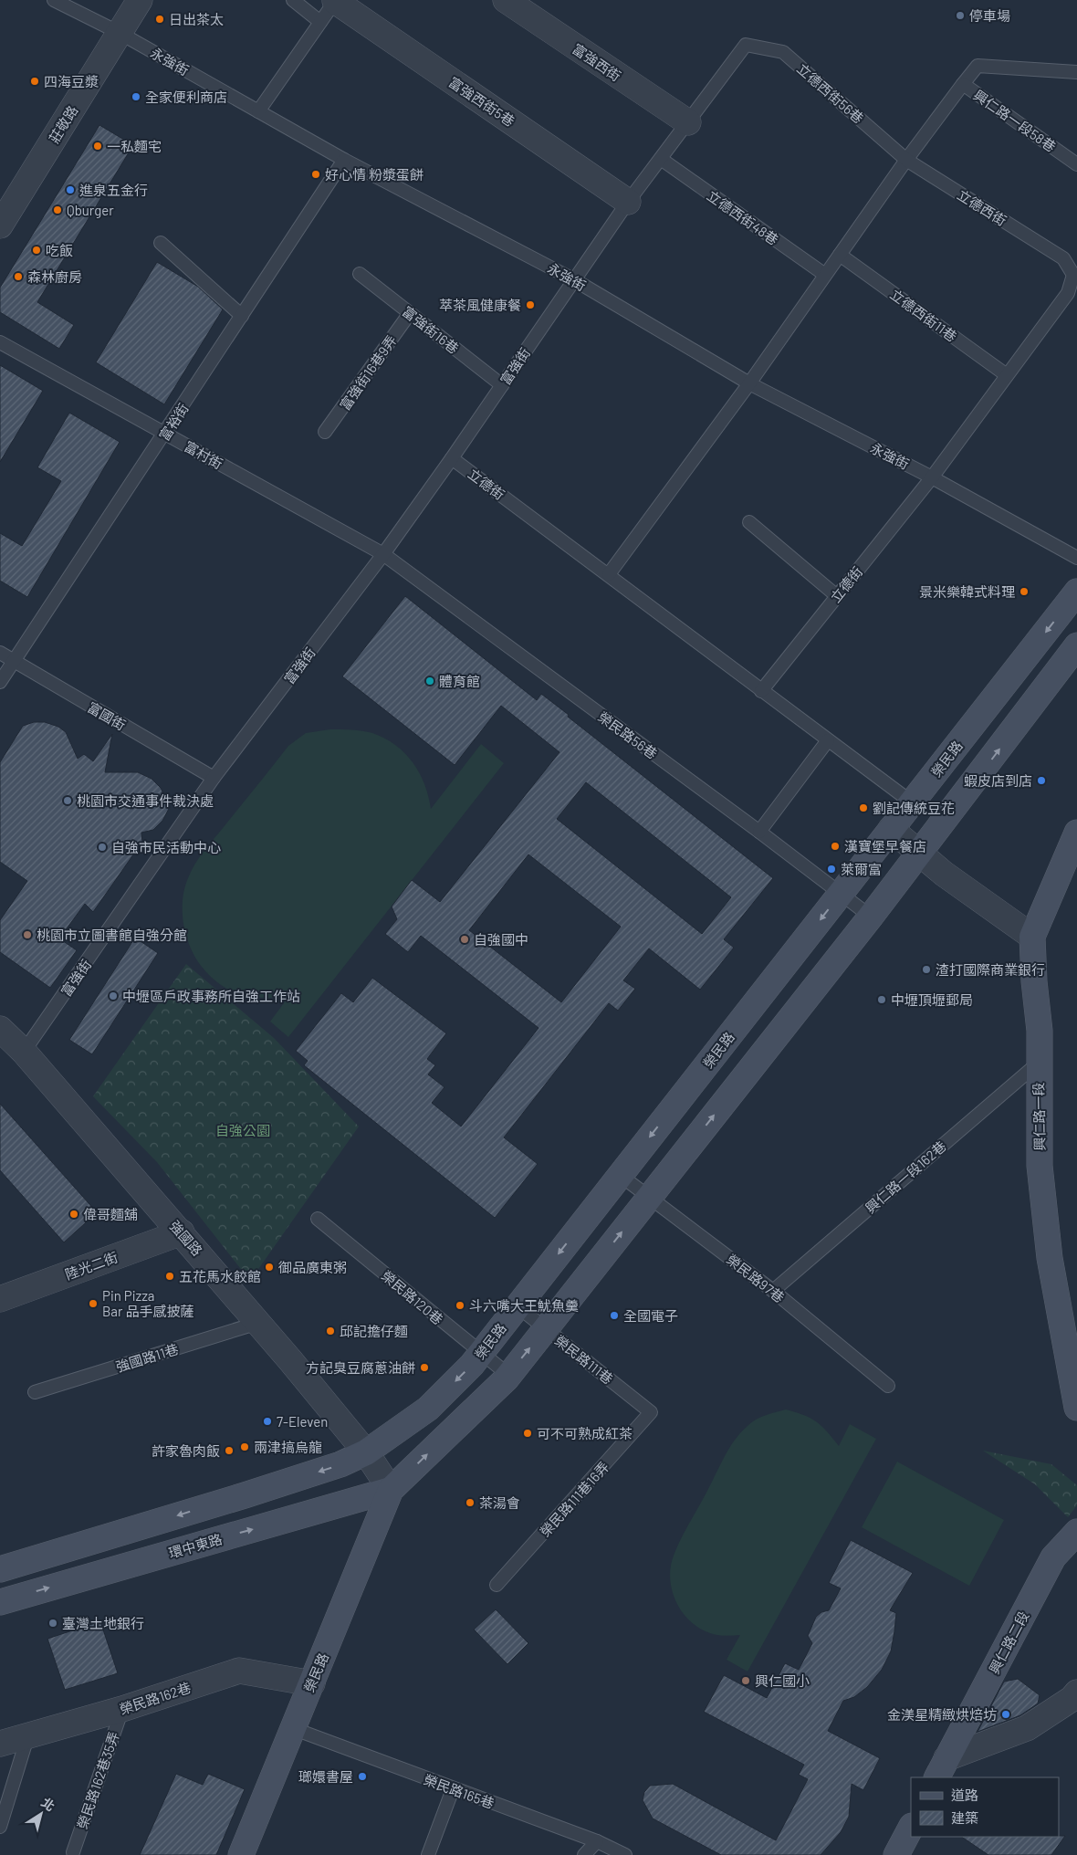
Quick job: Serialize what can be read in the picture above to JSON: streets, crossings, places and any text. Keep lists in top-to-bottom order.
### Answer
{
  "streets": {
    "street": [
      "富強西街",
      "富強西街5巷",
      "莊敬路",
      "榮民路",
      "興仁路一段",
      "強國路",
      "陸光二街",
      "環中東路",
      "興仁路二段",
      "榮民路162巷"
    ],
    "lane": [
      "永強街",
      "立德西街56巷",
      "興仁路一段58巷",
      "立德西街",
      "立德西街48巷",
      "立德西街11巷",
      "富強街16巷",
      "富強街",
      "富強街16巷9弄",
      "富裕街",
      "富村街",
      "立德街",
      "富國街",
      "榮民路56巷",
      "興仁路一段162巷",
      "榮民路97巷",
      "榮民路120巷",
      "強國路11巷",
      "榮民路111巷",
      "榮民路111巷16弄",
      "榮民路162巷35弄",
      "榮民路165巷"
    ]
  },
  "crossings": [
    ["永強街", "莊敬路"],
    ["永強街", "立德西街"],
    ["永強街", "富強街"],
    ["永強街", "富裕街"],
    ["永強街", "立德街"],
    ["富強西街", "立德西街56巷"],
    ["立德西街56巷", "興仁路一段58巷"],
    ["立德西街56巷", "立德西街"],
    ["興仁路一段58巷", "立德西街"],
    ["立德西街", "立德西街11巷"],
    ["立德西街", "立德街"],
    ["富強街16巷", "富強街"],
    ["富強街16巷", "富強街16巷9弄"],
    ["富強街", "富村街"],
    ["富強街", "立德街"],
    ["富強街", "富國街"],
    ["富強街", "榮民路56巷"],
    ["富強街", "強國路"],
    ["富裕街", "富村街"],
    ["富裕街", "富國街"],
    ["富村街", "榮民路56巷"],
    ["立德街", "榮民路"],
    ["榮民路56巷", "榮民路"],
    ["榮民路", "強國路"],
    ["榮民路", "榮民路97巷"],
    ["榮民路", "榮民路120巷"],
    ["榮民路", "榮民路111巷"],
    ["榮民路", "環中東路"],
    ["榮民路", "榮民路162巷"],
    ["榮民路", "榮民路165巷"],
    ["興仁路一段", "興仁路一段162巷"],
    ["興仁路一段162巷", "榮民路97巷"],
    ["強國路", "陸光二街"],
    ["強國路", "強國路11巷"],
    ["榮民路111巷", "榮民路111巷16弄"],
    ["榮民路162巷", "榮民路162巷35弄"]
  ],
  "parks": ["自強公園"],
  "places": [
    "停車場",
    "日出茶太",
    "四海豆漿",
    "全家便利商店",
    "一私麵宅",
    "好心情 粉漿蛋餅",
    "進泉五金行",
    "Qburger",
    "吃飯",
    "森林廚房",
    "萃茶風健康餐",
    "景米樂韓式料理",
    "體育館",
    "蝦皮店到店",
    "桃園市交通事件裁決處",
    "劉記傳統豆花",
    "漢寶堡早餐店",
    "自強市民活動中心",
    "萊爾富",
    "桃園市立圖書館自強分館",
    "自強國中",
    "渣打國際商業銀行",
    "中壢區戶政事務所自強工作站",
    "中壢頂壢郵局",
    "偉哥麵舖",
    "御品廣東粥",
    "五花馬水餃館",
    "Pin Pizza Bar 品手感披薩",
    "斗六嘴大王魷魚羹",
    "全國電子",
    "邱記擔仔麵",
    "方記臭豆腐蔥油餅",
    "7-Eleven",
    "可不可熟成紅茶",
    "兩津搞烏龍",
    "許家魯肉飯",
    "茶湯會",
    "臺灣土地銀行",
    "興仁國小",
    "金渼星精緻烘焙坊",
    "瑯嬛書屋"
  ],
  "legend": ["道路", "建築"],
  "north": "top right"
}
